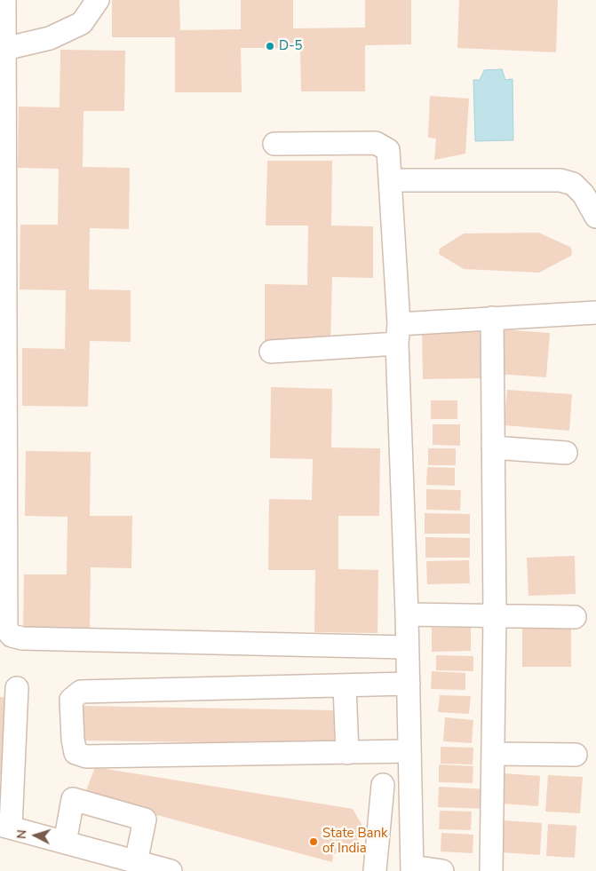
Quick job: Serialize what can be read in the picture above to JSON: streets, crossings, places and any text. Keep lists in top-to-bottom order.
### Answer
{
  "places": ["D-5", "State Bank of India"],
  "north": "left"
}
